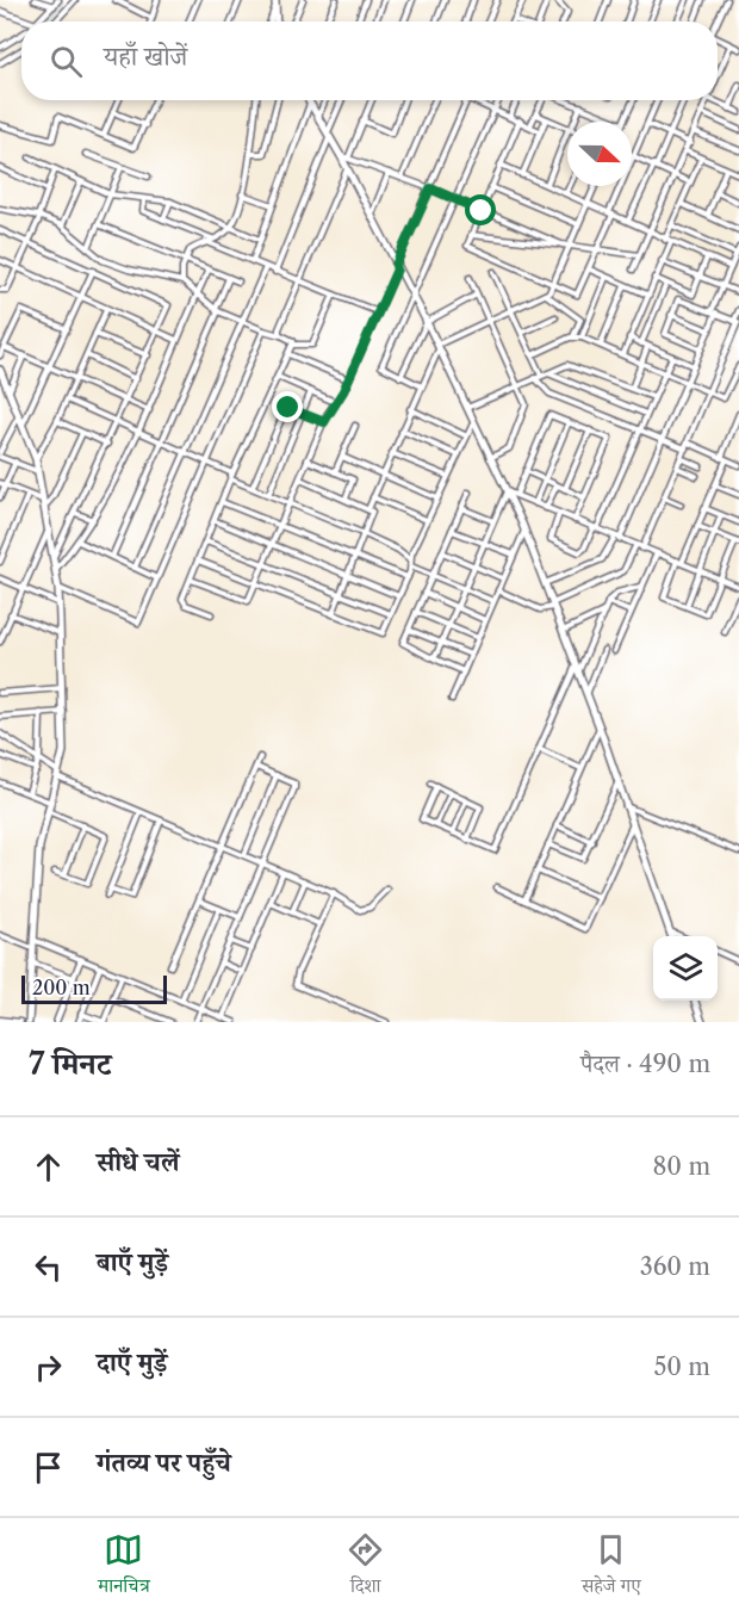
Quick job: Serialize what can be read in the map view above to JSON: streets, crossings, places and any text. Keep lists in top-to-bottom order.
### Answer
{
  "scale_bar": "200 m",
  "north": "right",
  "page": {
    "search": "यहाँ खोजें",
    "scale": "200 m",
    "heading": ["7 मिनट", "पैदल · 490 m"],
    "list": [
      ["सीधे चलें", "80 m"],
      ["बाएँ मुड़ें", "360 m"],
      ["दाएँ मुड़ें", "50 m"],
      "गंतव्य पर पहुँचे"
    ],
    "nav": ["मानचित्र", "दिशा", "सहेजे गए"]
  }
}
